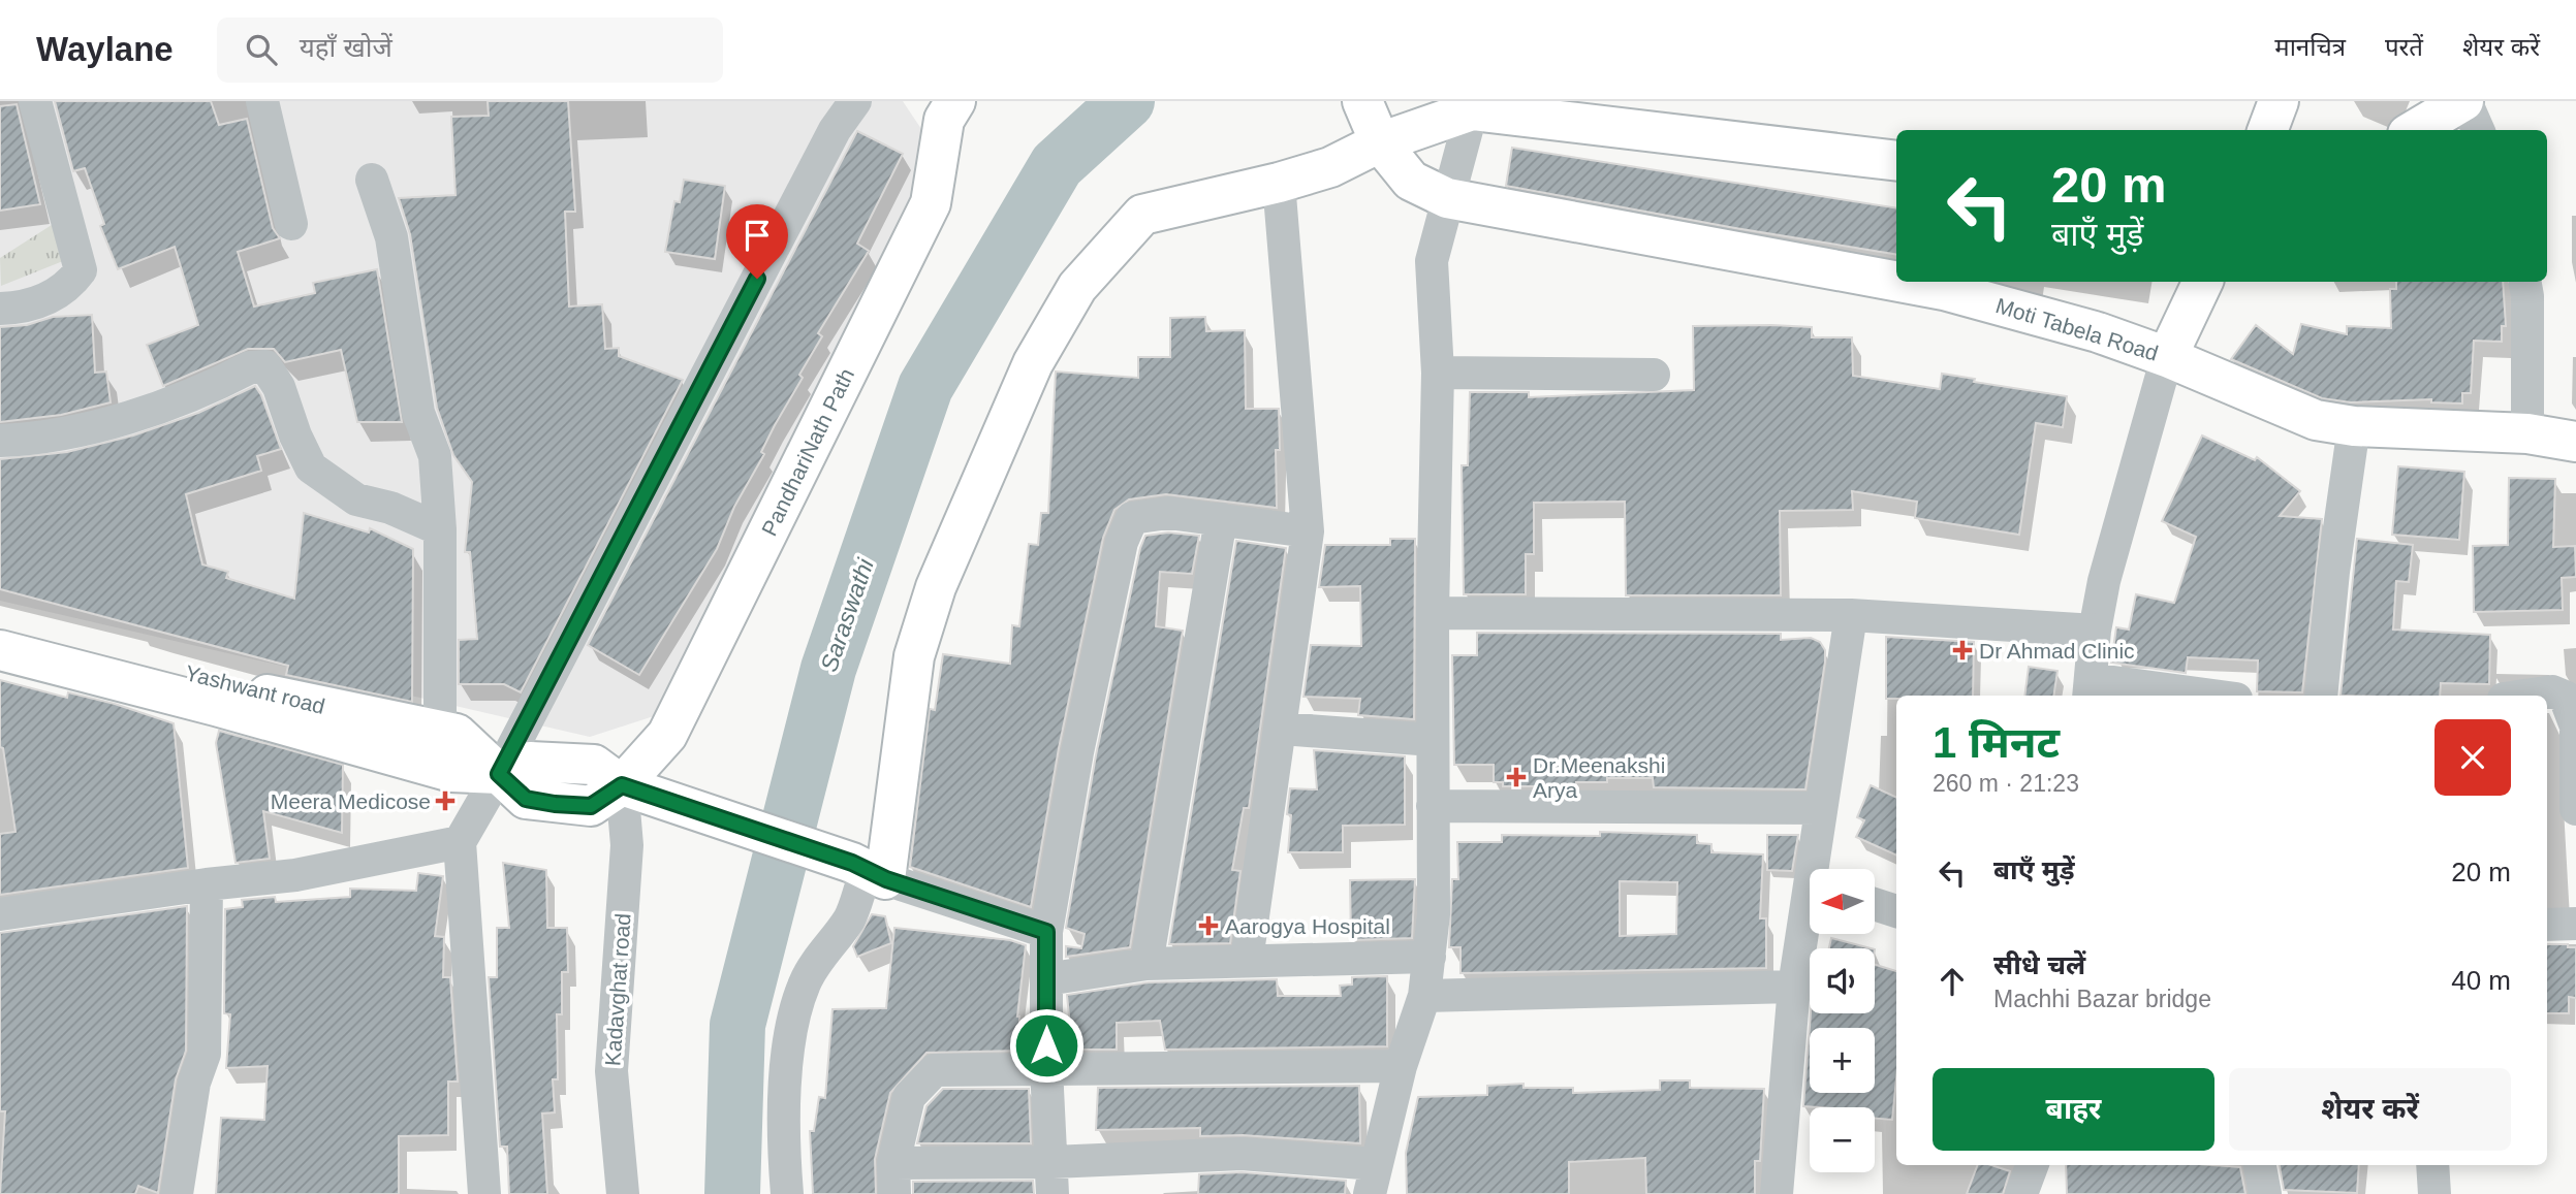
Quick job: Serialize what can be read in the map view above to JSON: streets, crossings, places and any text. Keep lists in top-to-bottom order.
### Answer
{
  "streets": {
    "main road": ["Moti Tabela Road", "PandhariNath Path", "Yashwant road"],
    "street": ["Kadavghat road"]
  },
  "crossings": [
    ["PandhariNath Path", "Yashwant road"],
    ["PandhariNath Path", "Kadavghat road"]
  ],
  "water": ["Saraswathi"],
  "places": {
    "health": [
      "Dr Ahmad Clinic",
      "Dr.Meenakshi Arya",
      "Meera Medicose",
      "Aarogya Hospital"
    ]
  },
  "north": "left",
  "page": {
    "header": "Waylane",
    "search": "यहाँ खोजें",
    "nav": ["मानचित्र", "परतें", "शेयर करें"],
    "turn": ["20 m", "बाएँ मुड़ें"],
    "heading": ["1 मिनट", "260 m · 21:23"],
    "list": [
      {
        "name": "बाएँ मुड़ें",
        "value": "20 m"
      },
      {
        "name": "सीधे चलें",
        "note": "Machhi Bazar bridge",
        "value": "40 m"
      }
    ],
    "map_buttons": ["+", "−"],
    "buttons": ["बाहर", "शेयर करें"]
  }
}
